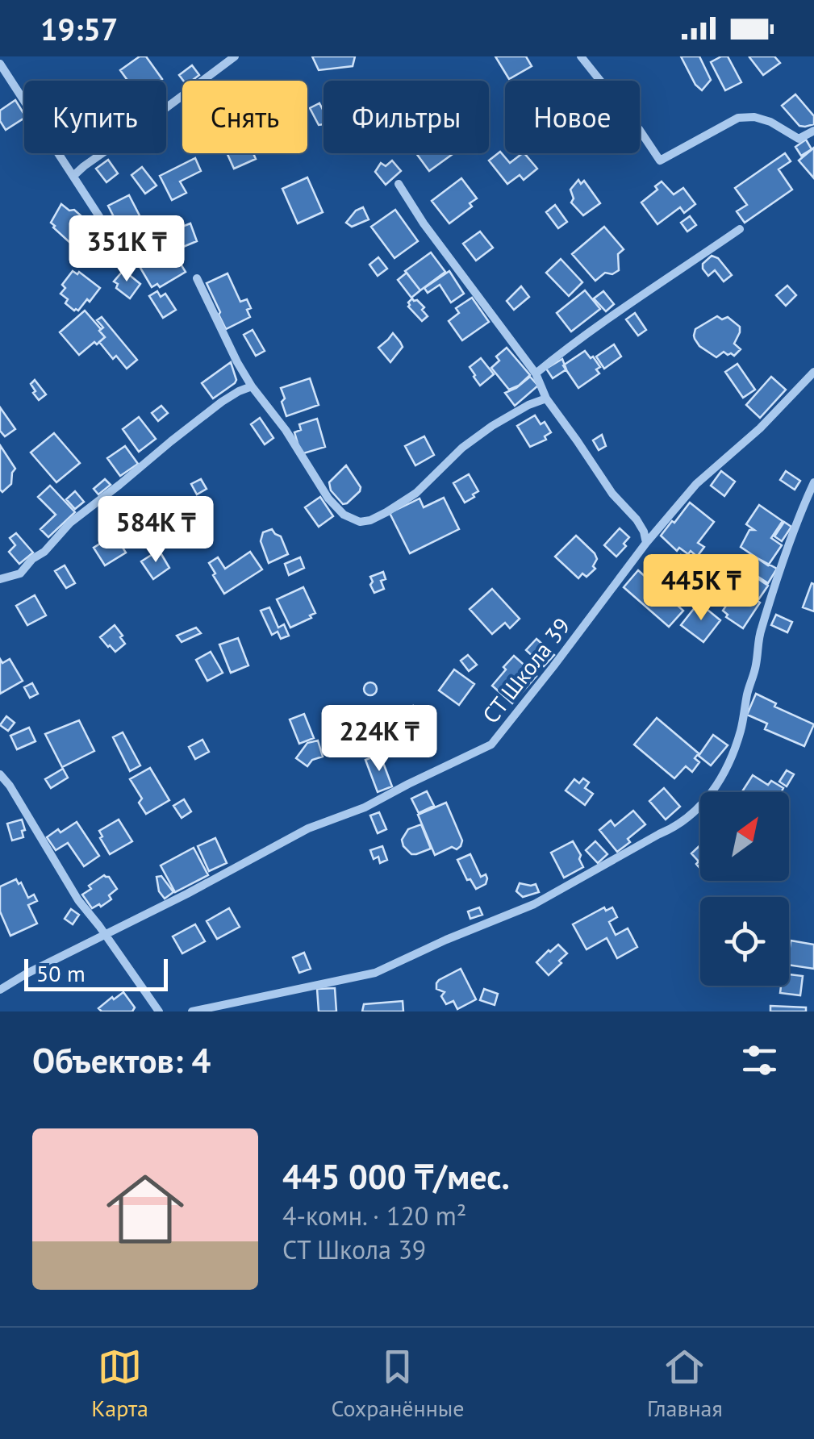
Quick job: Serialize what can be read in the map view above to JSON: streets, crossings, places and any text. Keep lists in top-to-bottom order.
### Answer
{
  "streets": {
    "street": ["СТ Школа 39"]
  },
  "scale_bar": "50 m",
  "north": "top right",
  "page": {
    "status": "19:57",
    "chip": [
      "Купить",
      "Снять",
      "Фильтры",
      "Новое"
    ],
    "price": [
      "351K ₸",
      "584K ₸",
      "445K ₸",
      "224K ₸"
    ],
    "scale": "50 m",
    "heading": "Объектов: 4",
    "list": [
      {
        "name": "445 000 ₸/мес.",
        "note": "4-комн. · 120 m² · СТ Школа 39"
      }
    ],
    "tabs": ["Карта", "Сохранённые", "Главная"]
  }
}
